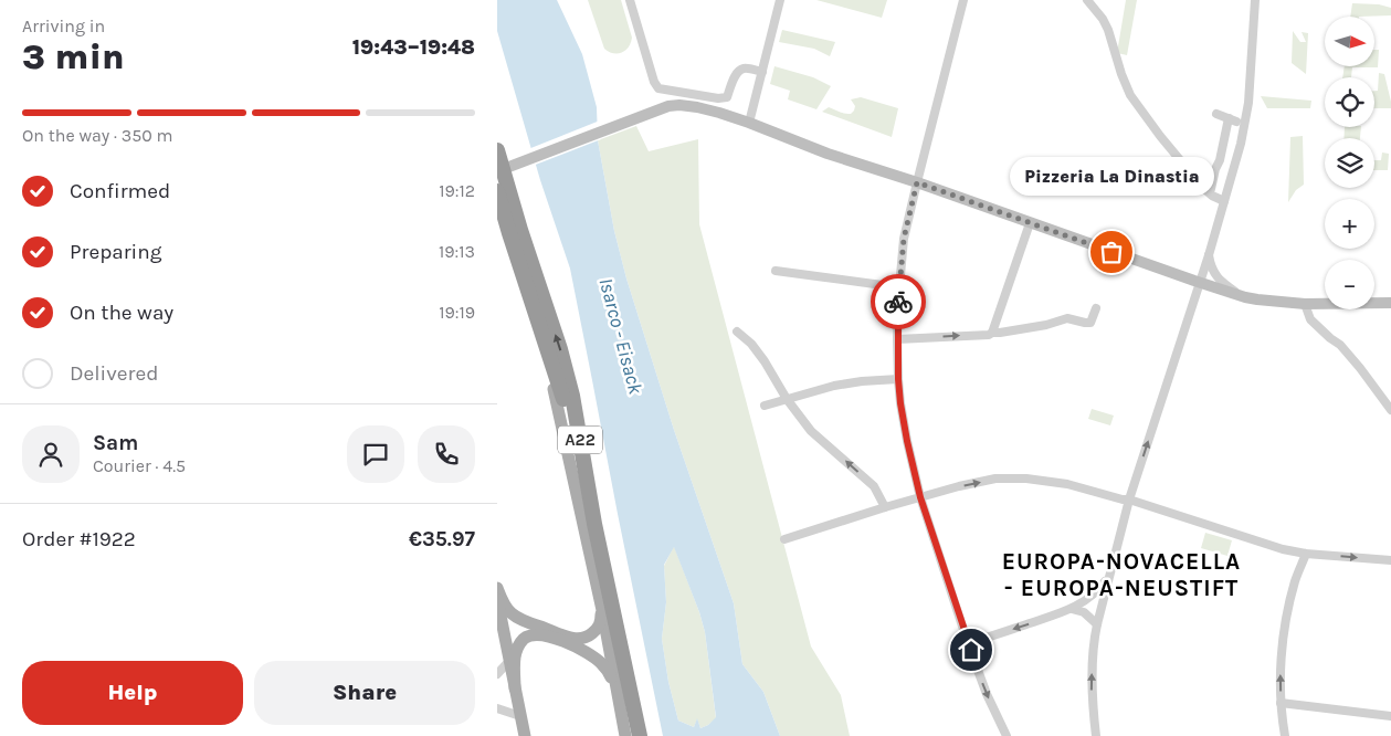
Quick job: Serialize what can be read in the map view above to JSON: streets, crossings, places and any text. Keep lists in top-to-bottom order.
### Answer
{
  "streets": {
    "highway": ["A22"]
  },
  "districts": ["EUROPA-NOVACELLA - EUROPA-NEUSTIFT"],
  "water": ["Isarco - Eisack"],
  "places": ["Pizzeria La Dinastia"],
  "north": "right",
  "page": {
    "heading": ["3 min", "Arriving in", "19:43–19:48"],
    "panel": [
      "Sam",
      "Courier · 4.5",
      "Order #1922",
      "€35.97"
    ],
    "map_buttons": ["+", "−"],
    "bar": "On the way · 350 m",
    "bubble": "Pizzeria La Dinastia",
    "list": [
      ["Confirmed", "19:12"],
      ["Preparing", "19:13"],
      ["On the way", "19:19"],
      "Delivered"
    ],
    "buttons": ["Help", "Share"]
  }
}
